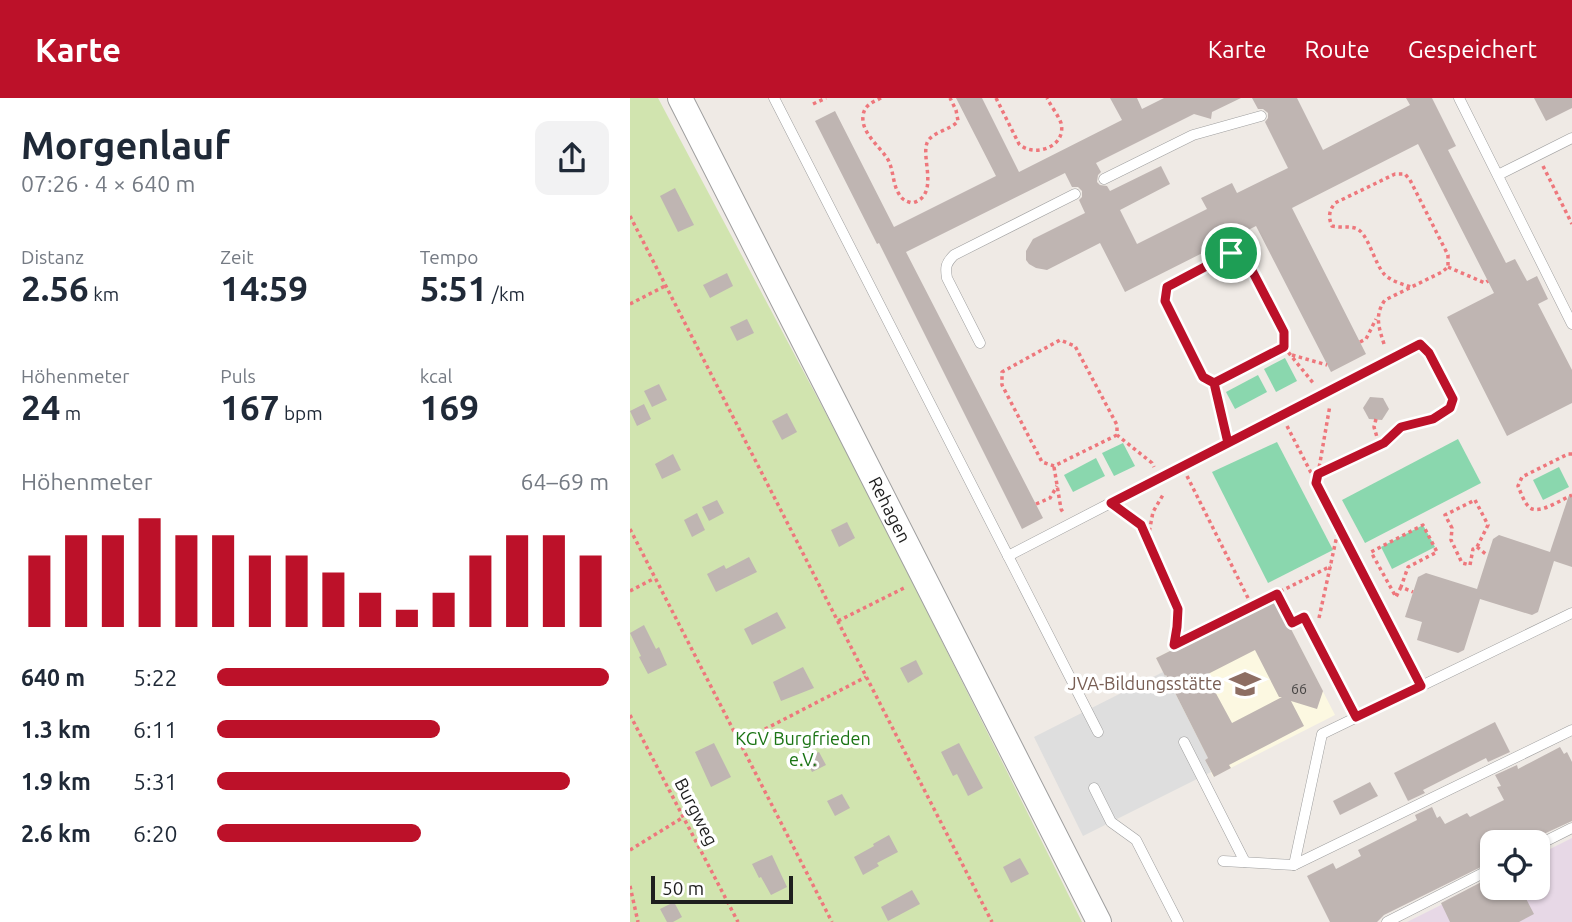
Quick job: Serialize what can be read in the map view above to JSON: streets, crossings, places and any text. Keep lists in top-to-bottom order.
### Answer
{
  "streets": {
    "street": ["Rehagen"],
    "path": ["Burgweg"]
  },
  "parks": ["KGV Burgfrieden e.V."],
  "places": {
    "school or university": ["JVA-Bildungsstätte"]
  },
  "house_numbers": ["66"],
  "scale_bar": "50 m",
  "page": {
    "header": "Karte",
    "nav": ["Karte", "Route", "Gespeichert"],
    "heading": ["Morgenlauf", "07:26 · 4 × 640 m"],
    "stats": [
      ["Distanz", "2.56 km"],
      ["Zeit", "14:59"],
      ["Tempo", "5:51 /km"],
      ["Höhenmeter", "24 m"],
      ["Puls", "167 bpm"],
      ["kcal", "169"]
    ],
    "chart": ["Höhenmeter", "64–69 m"],
    "list": [
      {
        "name": "640 m",
        "note": "5:22"
      },
      {
        "name": "1.3 km",
        "note": "6:11"
      },
      {
        "name": "1.9 km",
        "note": "5:31"
      },
      {
        "name": "2.6 km",
        "note": "6:20"
      }
    ],
    "scale": "50 m"
  }
}
